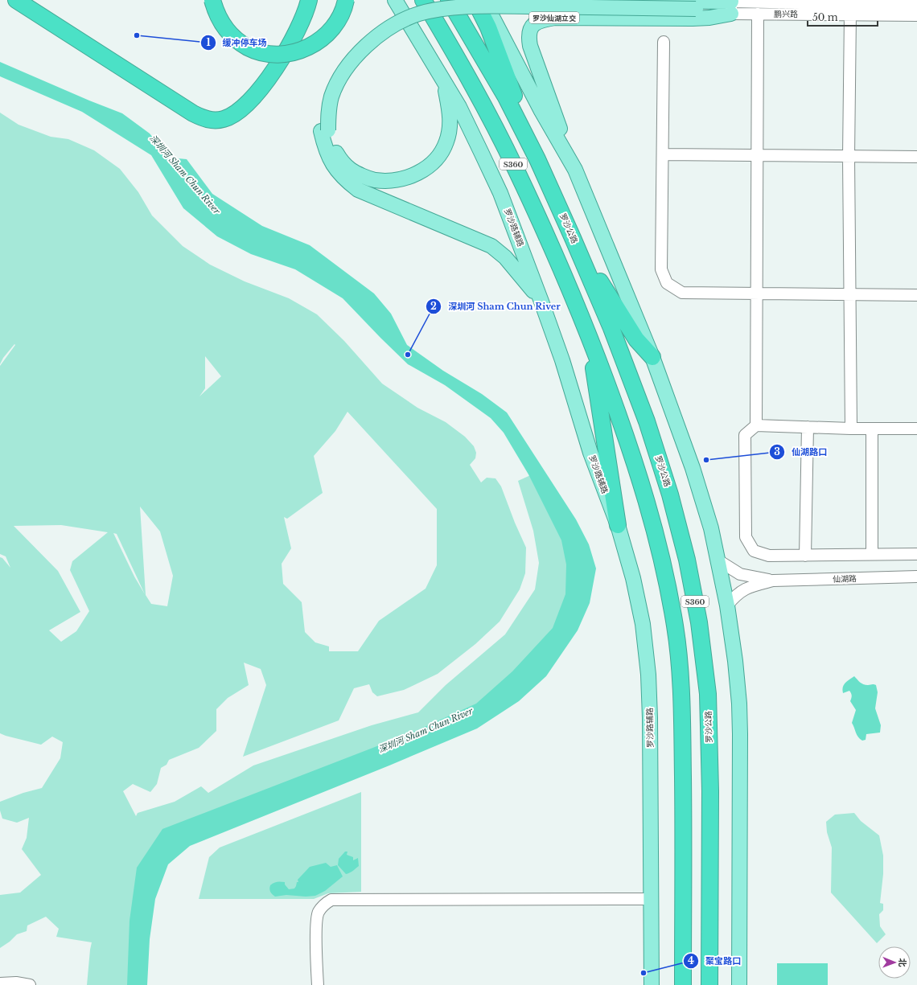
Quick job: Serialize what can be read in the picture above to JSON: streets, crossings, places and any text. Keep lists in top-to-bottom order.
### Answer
{
  "streets": {
    "highway": ["S360", "罗沙公路"],
    "main road": ["罗沙仙湖立交", "罗沙路辅路"],
    "street": ["鹏兴路", "仙湖路"]
  },
  "crossings": [
    ["鹏兴路", "罗沙仙湖立交"]
  ],
  "water": ["深圳河 Sham Chun River"],
  "places": [
    "缓冲停车场",
    "深圳河 Sham Chun River",
    "仙湖路口",
    "聚宝路口"
  ],
  "scale_bar": "50 m",
  "north": "right"
}
